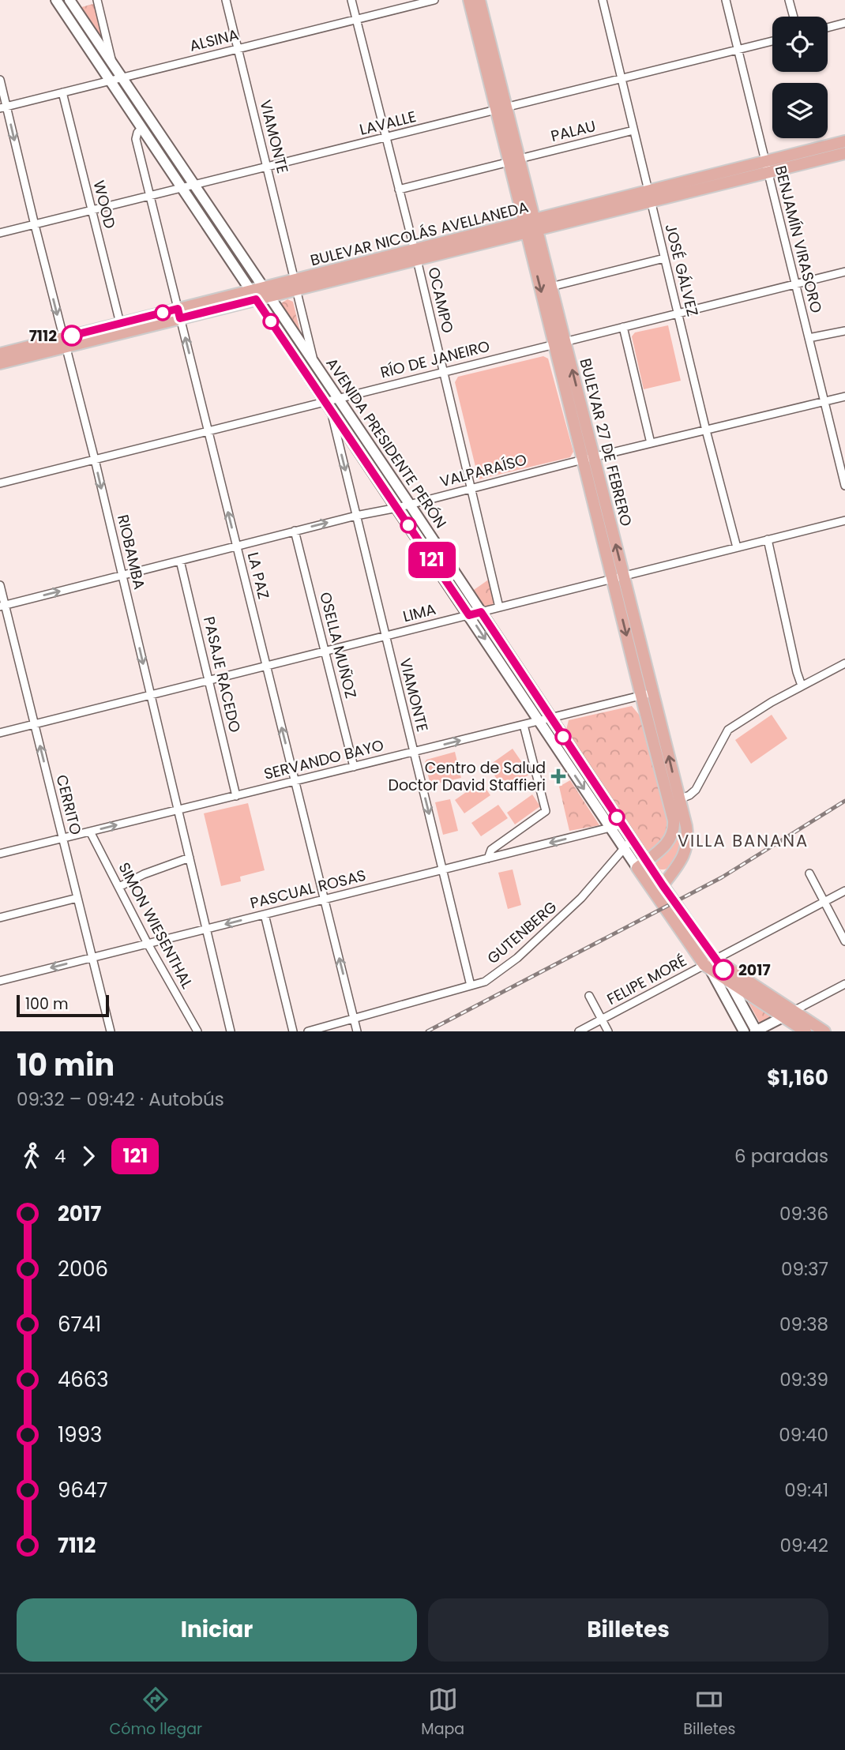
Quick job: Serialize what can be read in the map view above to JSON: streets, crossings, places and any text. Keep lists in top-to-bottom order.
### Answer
{
  "streets": {
    "main road": ["BULEVAR NICOLÁS AVELLANEDA", "BULEVAR 27 DE FEBRERO", "AVENIDA PRESIDENTE PERÓN"],
    "street": [
      "ALSINA",
      "LAVALLE",
      "PALAU",
      "VIAMONTE",
      "WOOD",
      "BENJAMÍN VIRASORO",
      "JOSÉ GÁLVEZ",
      "OCAMPO",
      "RÍO DE JANEIRO",
      "VALPARAÍSO",
      "RIOBAMBA",
      "LA PAZ",
      "LIMA",
      "OSELLA MUÑOZ",
      "PASAJE RACEDO",
      "SERVANDO BAYO",
      "CERRITO",
      "PASCUAL ROSAS",
      "SIMON WIESENTHAL",
      "GUTENBERG",
      "FELIPE MORÉ"
    ]
  },
  "crossings": [
    ["ALSINA", "VIAMONTE"],
    ["ALSINA", "WOOD"],
    ["ALSINA", "OCAMPO"],
    ["ALSINA", "AVENIDA PRESIDENTE PERÓN"],
    ["ALSINA", "RIOBAMBA"],
    ["LAVALLE", "VIAMONTE"],
    ["LAVALLE", "WOOD"],
    ["LAVALLE", "BENJAMÍN VIRASORO"],
    ["LAVALLE", "JOSÉ GÁLVEZ"],
    ["LAVALLE", "OCAMPO"],
    ["LAVALLE", "BULEVAR 27 DE FEBRERO"],
    ["LAVALLE", "AVENIDA PRESIDENTE PERÓN"],
    ["LAVALLE", "RIOBAMBA"],
    ["LAVALLE", "LA PAZ"],
    ["PALAU", "JOSÉ GÁLVEZ"],
    ["PALAU", "OCAMPO"],
    ["PALAU", "BULEVAR 27 DE FEBRERO"],
    ["VIAMONTE", "BULEVAR NICOLÁS AVELLANEDA"],
    ["VIAMONTE", "AVENIDA PRESIDENTE PERÓN"],
    ["VIAMONTE", "VALPARAÍSO"],
    ["VIAMONTE", "LIMA"],
    ["VIAMONTE", "SERVANDO BAYO"],
    ["VIAMONTE", "PASCUAL ROSAS"],
    ["VIAMONTE", "GUTENBERG"],
    ["WOOD", "BULEVAR NICOLÁS AVELLANEDA"],
    ["BULEVAR NICOLÁS AVELLANEDA", "BENJAMÍN VIRASORO"],
    ["BULEVAR NICOLÁS AVELLANEDA", "JOSÉ GÁLVEZ"],
    ["BULEVAR NICOLÁS AVELLANEDA", "OCAMPO"],
    ["BULEVAR NICOLÁS AVELLANEDA", "BULEVAR 27 DE FEBRERO"],
    ["BULEVAR NICOLÁS AVELLANEDA", "AVENIDA PRESIDENTE PERÓN"],
    ["BULEVAR NICOLÁS AVELLANEDA", "RIOBAMBA"],
    ["BULEVAR NICOLÁS AVELLANEDA", "LA PAZ"],
    ["BENJAMÍN VIRASORO", "RÍO DE JANEIRO"],
    ["BENJAMÍN VIRASORO", "VALPARAÍSO"],
    ["JOSÉ GÁLVEZ", "RÍO DE JANEIRO"],
    ["JOSÉ GÁLVEZ", "VALPARAÍSO"],
    ["JOSÉ GÁLVEZ", "LIMA"],
    ["OCAMPO", "RÍO DE JANEIRO"],
    ["OCAMPO", "VALPARAÍSO"],
    ["OCAMPO", "LIMA"],
    ["RÍO DE JANEIRO", "BULEVAR 27 DE FEBRERO"],
    ["RÍO DE JANEIRO", "AVENIDA PRESIDENTE PERÓN"],
    ["RÍO DE JANEIRO", "RIOBAMBA"],
    ["RÍO DE JANEIRO", "LA PAZ"],
    ["BULEVAR 27 DE FEBRERO", "AVENIDA PRESIDENTE PERÓN"],
    ["BULEVAR 27 DE FEBRERO", "VALPARAÍSO"],
    ["BULEVAR 27 DE FEBRERO", "LIMA"],
    ["BULEVAR 27 DE FEBRERO", "SERVANDO BAYO"],
    ["AVENIDA PRESIDENTE PERÓN", "VALPARAÍSO"],
    ["AVENIDA PRESIDENTE PERÓN", "LA PAZ"],
    ["AVENIDA PRESIDENTE PERÓN", "LIMA"],
    ["AVENIDA PRESIDENTE PERÓN", "SERVANDO BAYO"],
    ["AVENIDA PRESIDENTE PERÓN", "PASCUAL ROSAS"],
    ["AVENIDA PRESIDENTE PERÓN", "GUTENBERG"],
    ["AVENIDA PRESIDENTE PERÓN", "FELIPE MORÉ"],
    ["VALPARAÍSO", "RIOBAMBA"],
    ["VALPARAÍSO", "LA PAZ"],
    ["VALPARAÍSO", "OSELLA MUÑOZ"],
    ["VALPARAÍSO", "PASAJE RACEDO"],
    ["VALPARAÍSO", "CERRITO"],
    ["RIOBAMBA", "LIMA"],
    ["RIOBAMBA", "SERVANDO BAYO"],
    ["RIOBAMBA", "PASCUAL ROSAS"],
    ["LA PAZ", "LIMA"],
    ["LA PAZ", "SERVANDO BAYO"],
    ["LA PAZ", "PASCUAL ROSAS"],
    ["LA PAZ", "GUTENBERG"],
    ["LIMA", "OSELLA MUÑOZ"],
    ["LIMA", "PASAJE RACEDO"],
    ["LIMA", "CERRITO"],
    ["OSELLA MUÑOZ", "SERVANDO BAYO"],
    ["PASAJE RACEDO", "SERVANDO BAYO"],
    ["SERVANDO BAYO", "CERRITO"],
    ["SERVANDO BAYO", "SIMON WIESENTHAL"],
    ["CERRITO", "PASCUAL ROSAS"],
    ["PASCUAL ROSAS", "SIMON WIESENTHAL"]
  ],
  "one_way": ["RIOBAMBA", "LA PAZ", "PASCUAL ROSAS"],
  "districts": ["VILLA BANANA"],
  "places": {
    "other": ["7112", "2017"],
    "health": ["Centro de Salud Doctor David Staffieri"]
  },
  "lines": ["bus line 121"],
  "scale_bar": "100 m",
  "page": {
    "on_map": "121",
    "scale": "100 m",
    "heading": ["10 min", "09:32 – 09:42 · Autobús", "$1,160"],
    "legs": ["4", "121", "6 paradas"],
    "list": [
      {
        "name": "2017",
        "value": "09:36"
      },
      {
        "name": "2006",
        "value": "09:37"
      },
      {
        "name": "6741",
        "value": "09:38"
      },
      {
        "name": "4663",
        "value": "09:39"
      },
      {
        "name": "1993",
        "value": "09:40"
      },
      {
        "name": "9647",
        "value": "09:41"
      },
      {
        "name": "7112",
        "value": "09:42"
      }
    ],
    "buttons": ["Iniciar", "Billetes"],
    "tabs": ["Cómo llegar", "Mapa", "Billetes"]
  }
}
